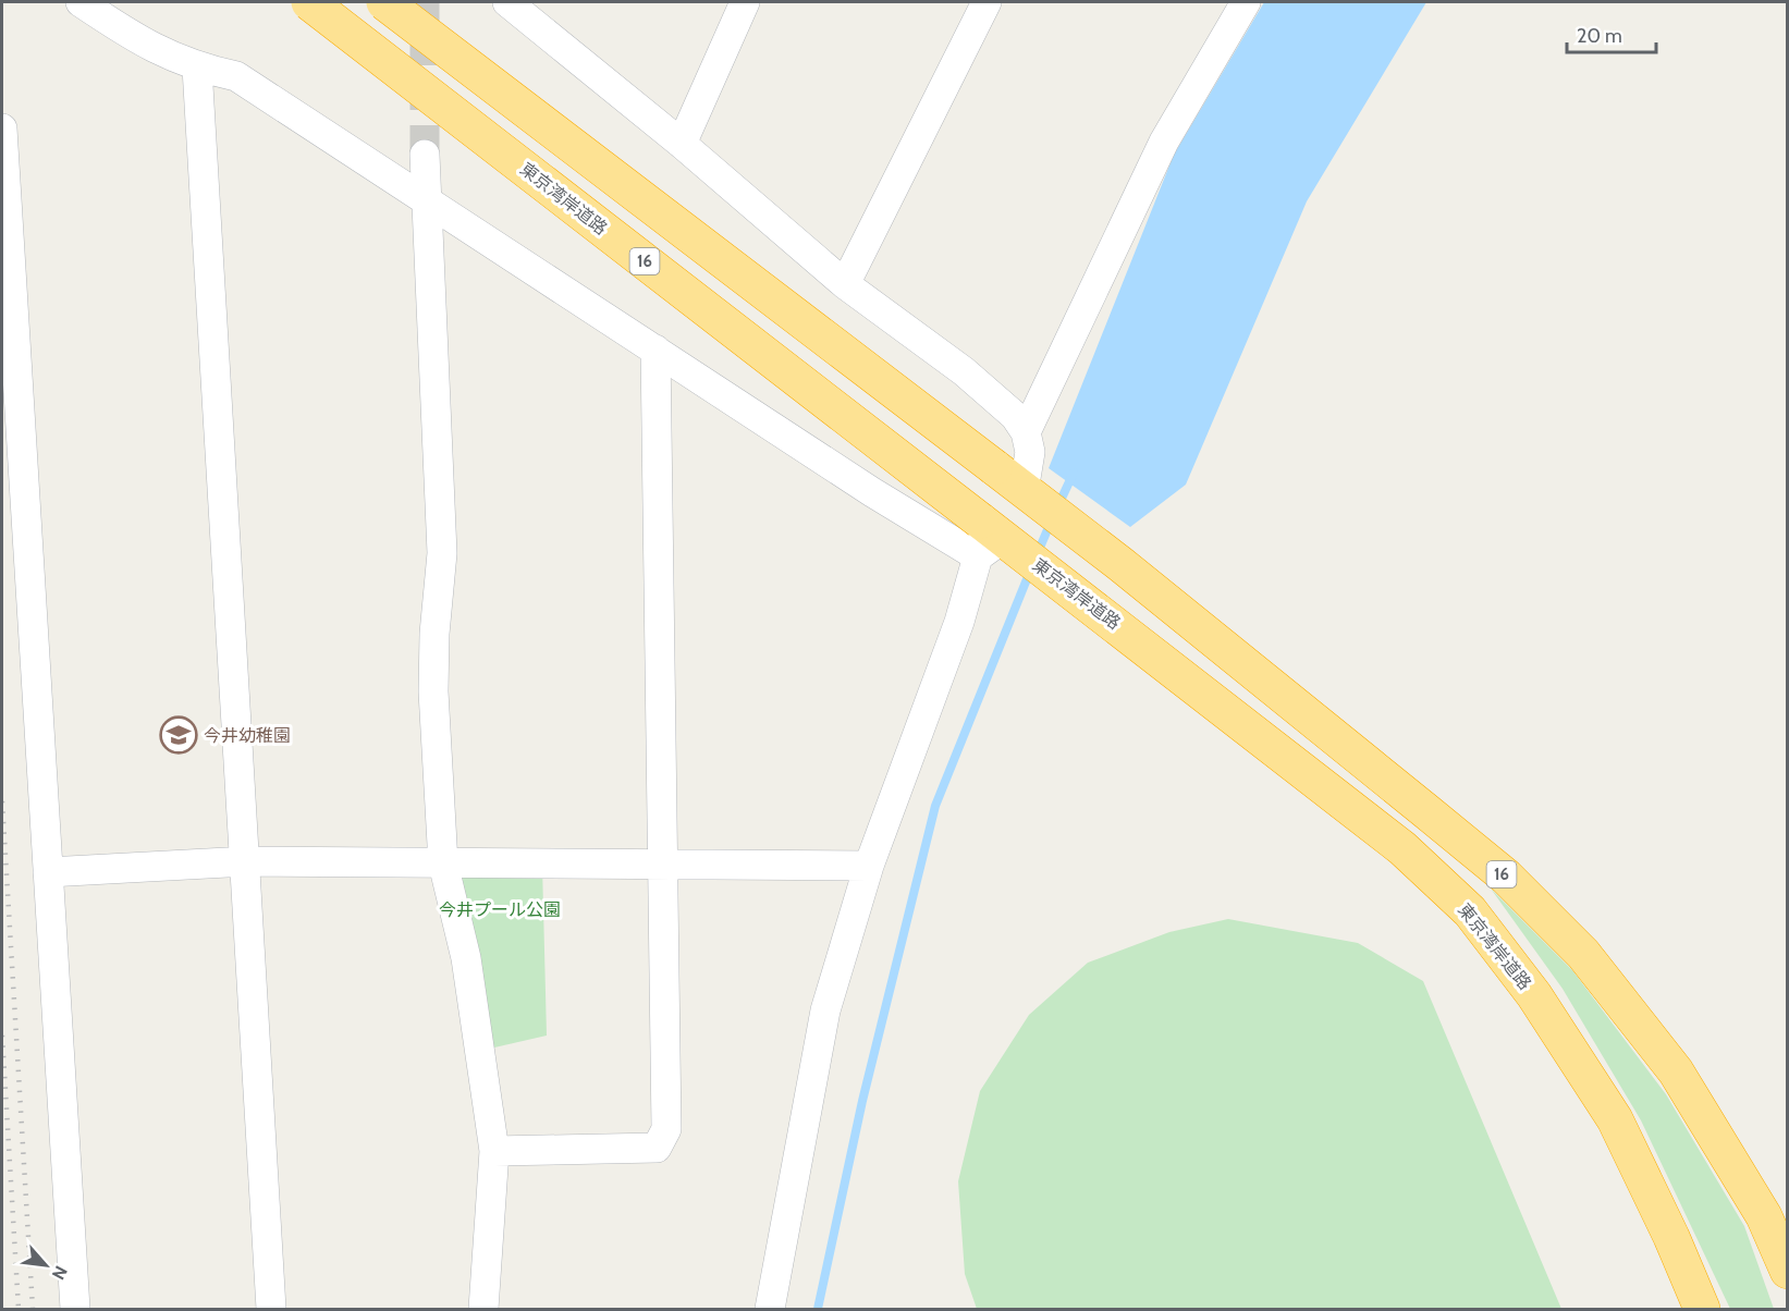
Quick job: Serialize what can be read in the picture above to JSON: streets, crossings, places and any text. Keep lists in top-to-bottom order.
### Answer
{
  "streets": {
    "highway": ["東京湾岸道路", "16"]
  },
  "parks": ["今井プール公園"],
  "places": {
    "school or university": ["今井幼稚園"]
  },
  "scale_bar": "20 m",
  "north": "bottom right"
}
